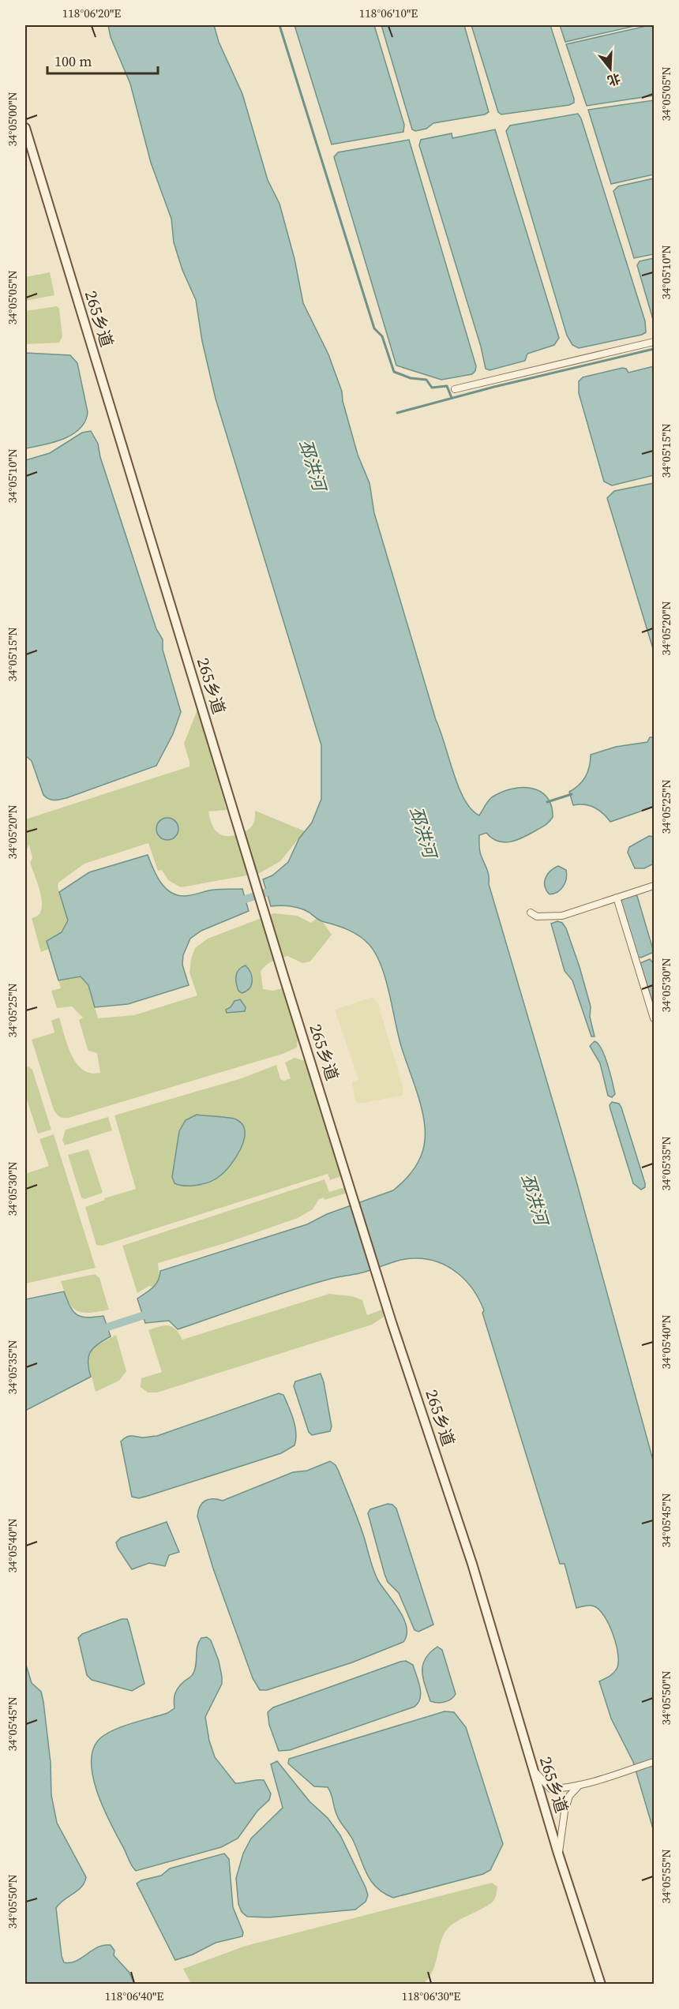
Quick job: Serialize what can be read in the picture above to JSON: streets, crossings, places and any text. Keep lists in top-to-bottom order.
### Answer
{
  "streets": {
    "street": ["265乡道"]
  },
  "water": ["邳洪河"],
  "scale_bar": "100 m",
  "north": "bottom",
  "coordinates": [
    "118°06'20\"E",
    "118°06'10\"E",
    "34°05'05\"N",
    "34°05'00\"N",
    "34°05'10\"N",
    "34°05'15\"N",
    "34°05'20\"N",
    "34°05'25\"N",
    "34°05'30\"N",
    "34°05'35\"N",
    "34°05'40\"N",
    "34°05'45\"N",
    "34°05'50\"N",
    "34°05'55\"N",
    "118°06'40\"E",
    "118°06'30\"E"
  ]
}
